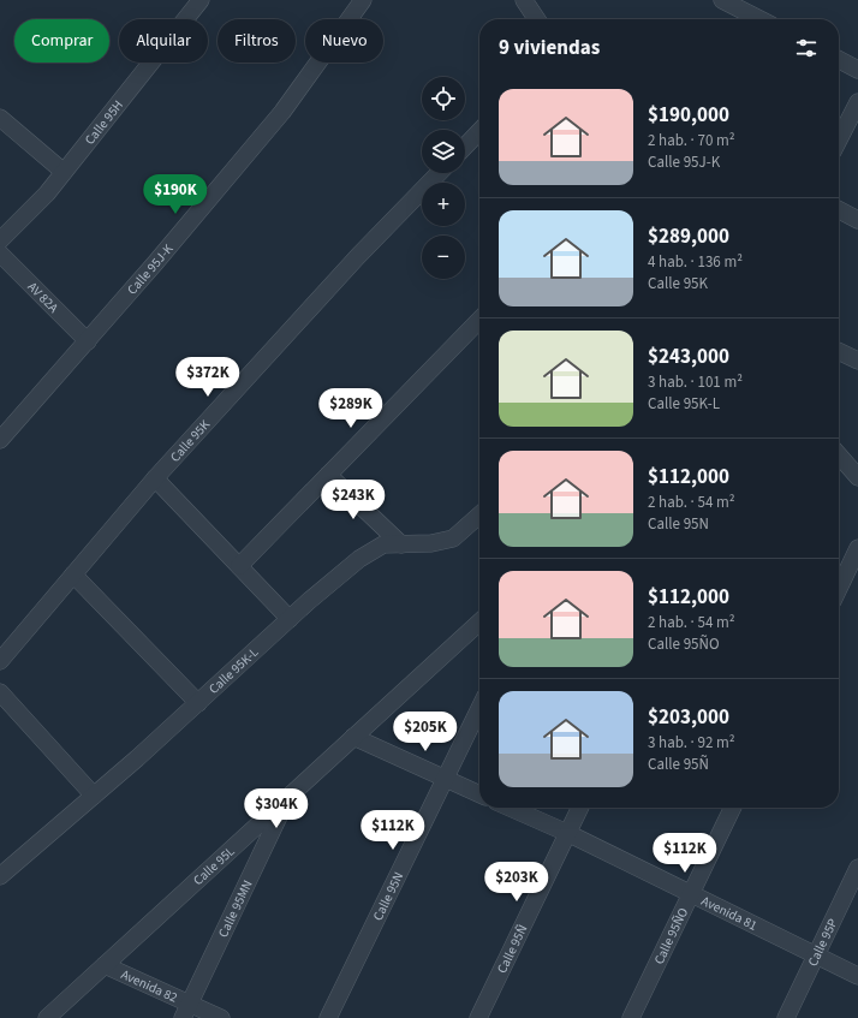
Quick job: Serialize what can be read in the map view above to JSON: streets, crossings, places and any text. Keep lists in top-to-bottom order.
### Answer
{
  "streets": {
    "street": [
      "Calle 95H",
      "Calle 95J-K",
      "AV 82A",
      "Calle 95K",
      "Calle 95K-L",
      "Calle 95L",
      "Calle 95N",
      "Calle 95MN",
      "Avenida 81",
      "Calle 95ÑO",
      "Calle 95P",
      "Calle 95Ñ",
      "Avenida 82"
    ]
  },
  "crossings": [
    ["Calle 95J-K", "AV 82A"],
    ["Calle 95L", "Calle 95MN"],
    ["Calle 95L", "Avenida 82"],
    ["Calle 95MN", "Avenida 82"],
    ["Avenida 81", "Calle 95ÑO"],
    ["Avenida 81", "Calle 95P"],
    ["Avenida 81", "Calle 95Ñ"]
  ],
  "page": {
    "chip": [
      "Comprar",
      "Alquilar",
      "Filtros",
      "Nuevo"
    ],
    "heading": "9 viviendas",
    "map_buttons": ["+", "−"],
    "list": [
      {
        "name": "$190,000",
        "note": "2 hab. · 70 m² · Calle 95J-K"
      },
      {
        "name": "$289,000",
        "note": "4 hab. · 136 m² · Calle 95K"
      },
      {
        "name": "$243,000",
        "note": "3 hab. · 101 m² · Calle 95K-L"
      },
      {
        "name": "$112,000",
        "note": "2 hab. · 54 m² · Calle 95N"
      },
      {
        "name": "$112,000",
        "note": "2 hab. · 54 m² · Calle 95ÑO"
      },
      {
        "name": "$203,000",
        "note": "3 hab. · 92 m² · Calle 95Ñ"
      }
    ],
    "price": [
      "$190K",
      "$372K",
      "$289K",
      "$243K",
      "$205K",
      "$304K",
      "$112K",
      "$112K",
      "$203K"
    ]
  }
}
